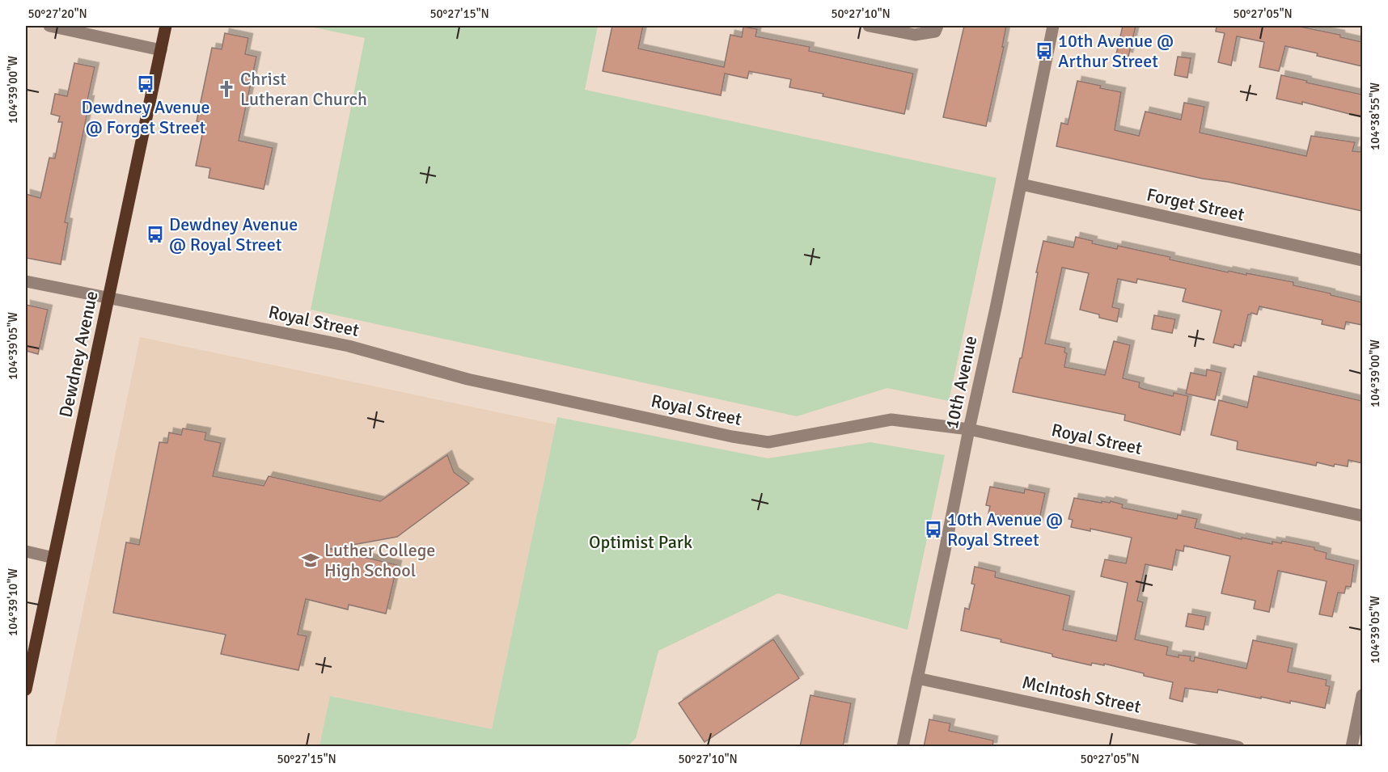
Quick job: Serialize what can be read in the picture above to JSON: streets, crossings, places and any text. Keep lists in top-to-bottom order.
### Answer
{
  "streets": {
    "main road": ["Dewdney Avenue"],
    "street": [
      "Forget Street",
      "Royal Street",
      "10th Avenue",
      "McIntosh Street"
    ]
  },
  "crossings": [
    ["Forget Street", "10th Avenue"],
    ["Royal Street", "Dewdney Avenue"],
    ["Royal Street", "10th Avenue"],
    ["10th Avenue", "McIntosh Street"]
  ],
  "parks": ["Optimist Park"],
  "places": {
    "bus stop": [
      "10th Avenue @ Arthur Street",
      "Dewdney Avenue @ Forget Street",
      "Dewdney Avenue @ Royal Street",
      "10th Avenue @ Royal Street"
    ],
    "church": ["Christ Lutheran Church"],
    "school or university": ["Luther College High School"]
  },
  "coordinates": [
    "50°27'20\"N",
    "50°27'15\"N",
    "50°27'10\"N",
    "50°27'05\"N",
    "104°39'00\"W",
    "104°38'55\"W",
    "104°39'05\"W",
    "104°39'10\"W"
  ]
}
